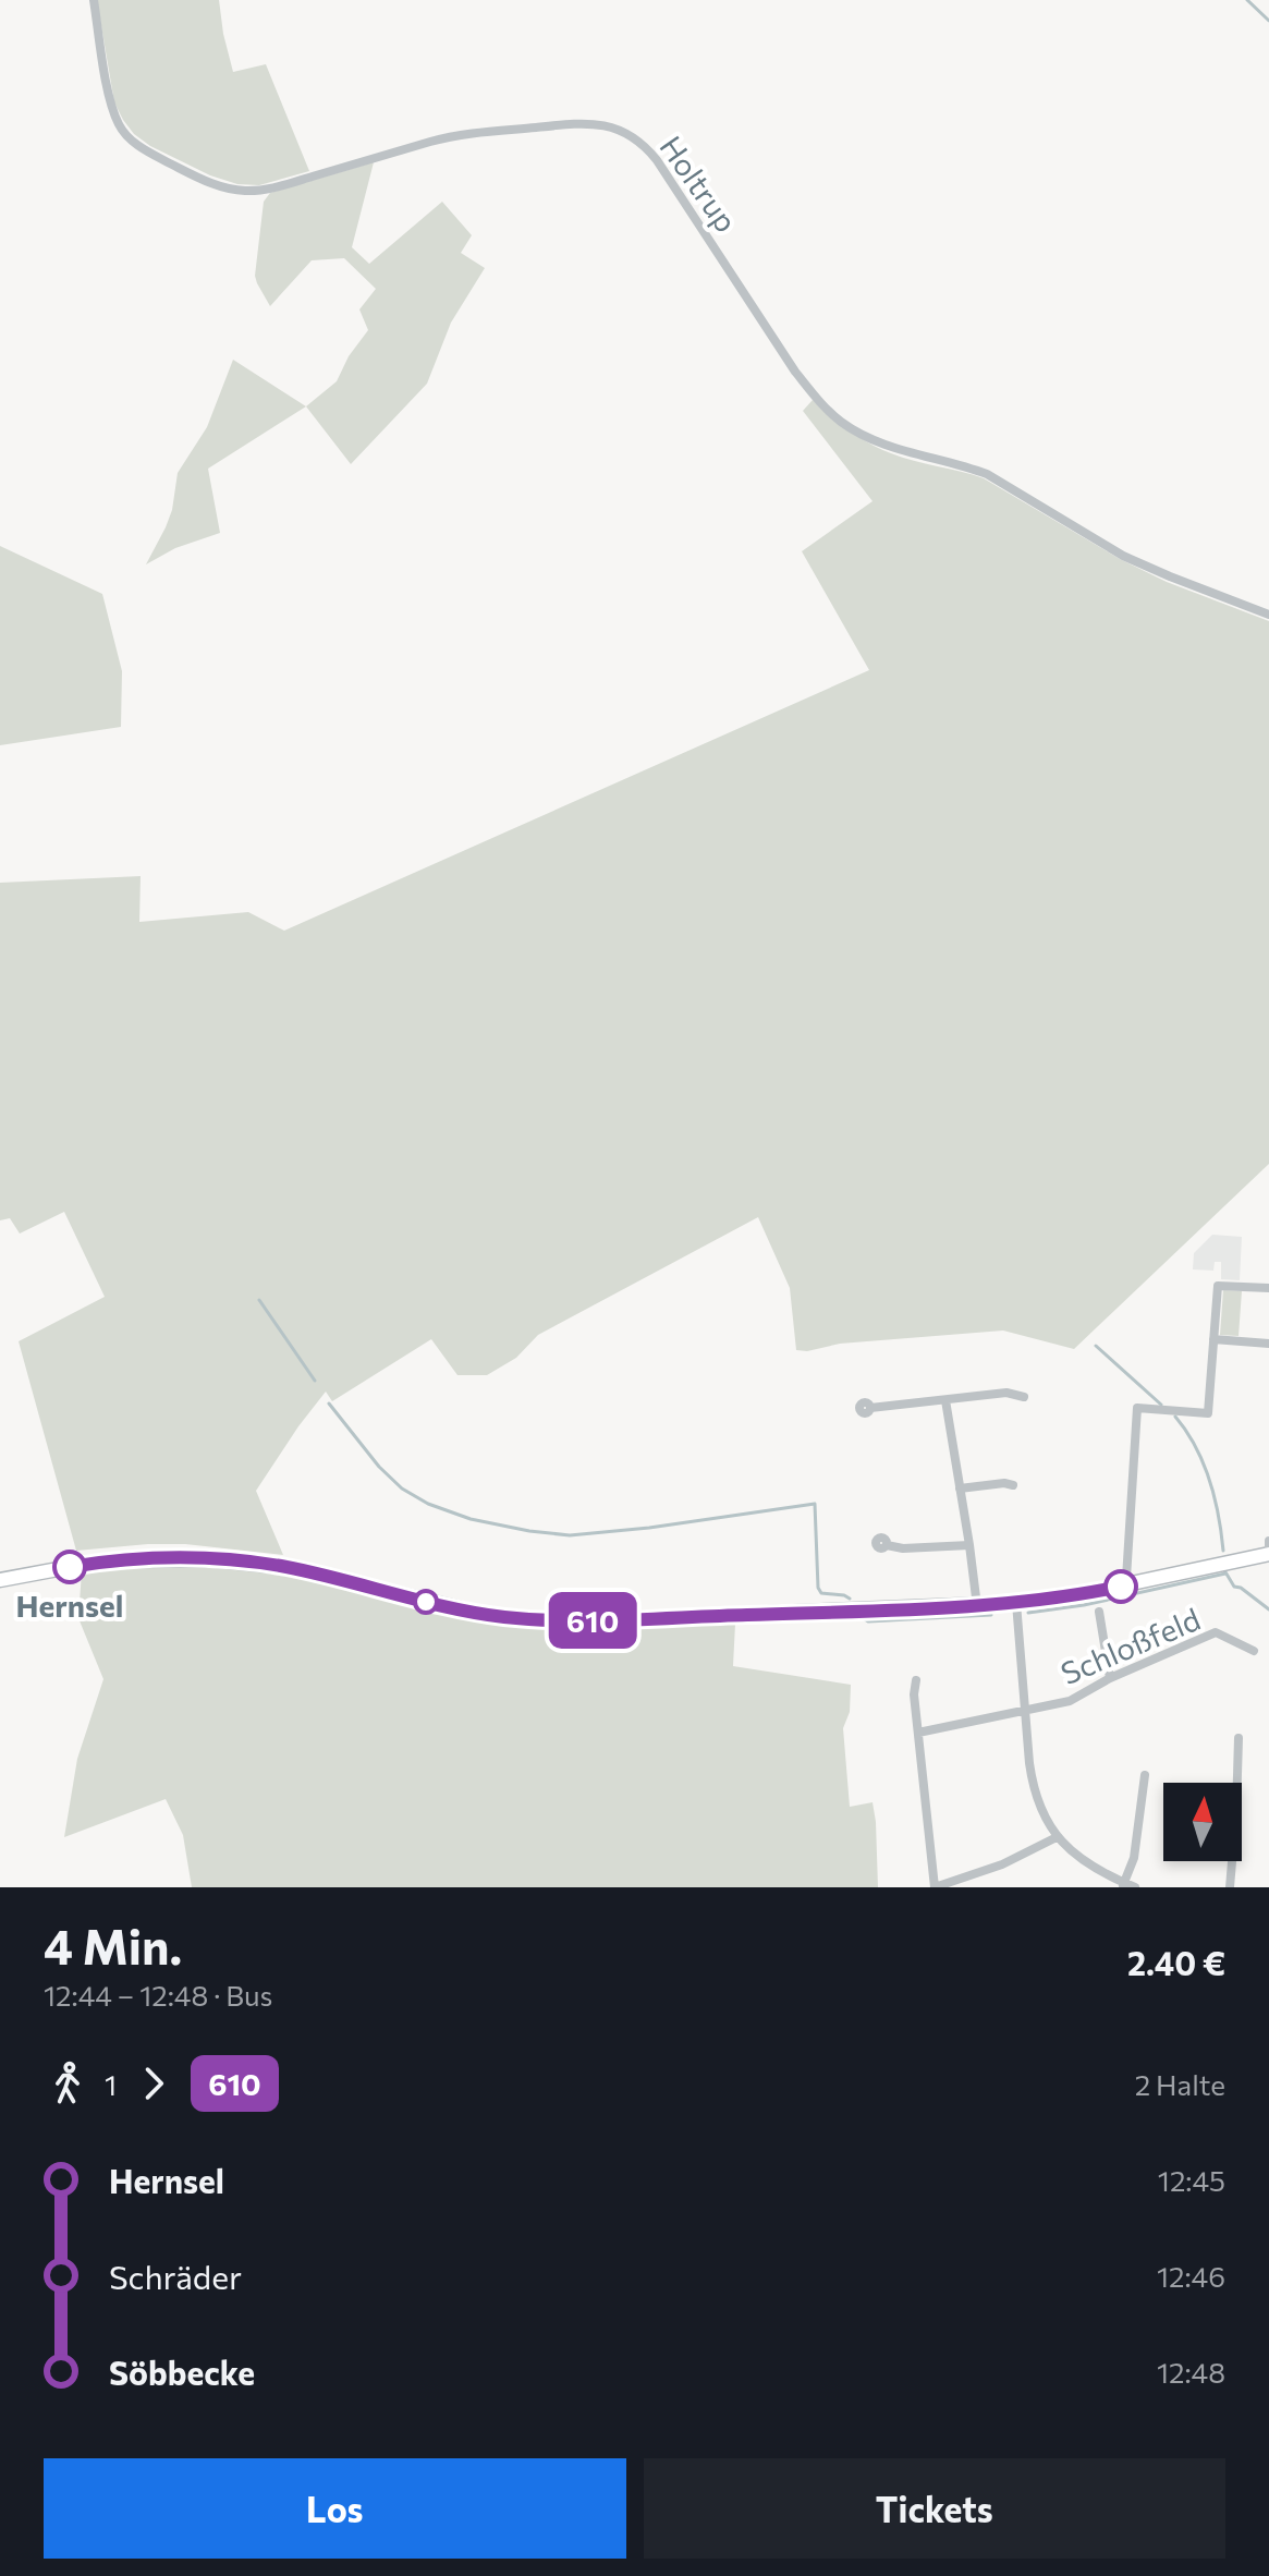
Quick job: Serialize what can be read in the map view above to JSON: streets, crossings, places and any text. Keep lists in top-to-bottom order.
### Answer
{
  "streets": {
    "street": ["Holtrup", "Schloßfeld"]
  },
  "places": ["Hernsel"],
  "lines": ["bus line 610"],
  "north": "top",
  "page": {
    "on_map": "610",
    "heading": ["4 Min.", "12:44 – 12:48 · Bus", "2.40 €"],
    "legs": ["1", "610", "2 Halte"],
    "list": [
      {
        "name": "Hernsel",
        "value": "12:45"
      },
      {
        "name": "Schräder",
        "value": "12:46"
      },
      {
        "name": "Söbbecke",
        "value": "12:48"
      }
    ],
    "buttons": ["Los", "Tickets"]
  }
}
